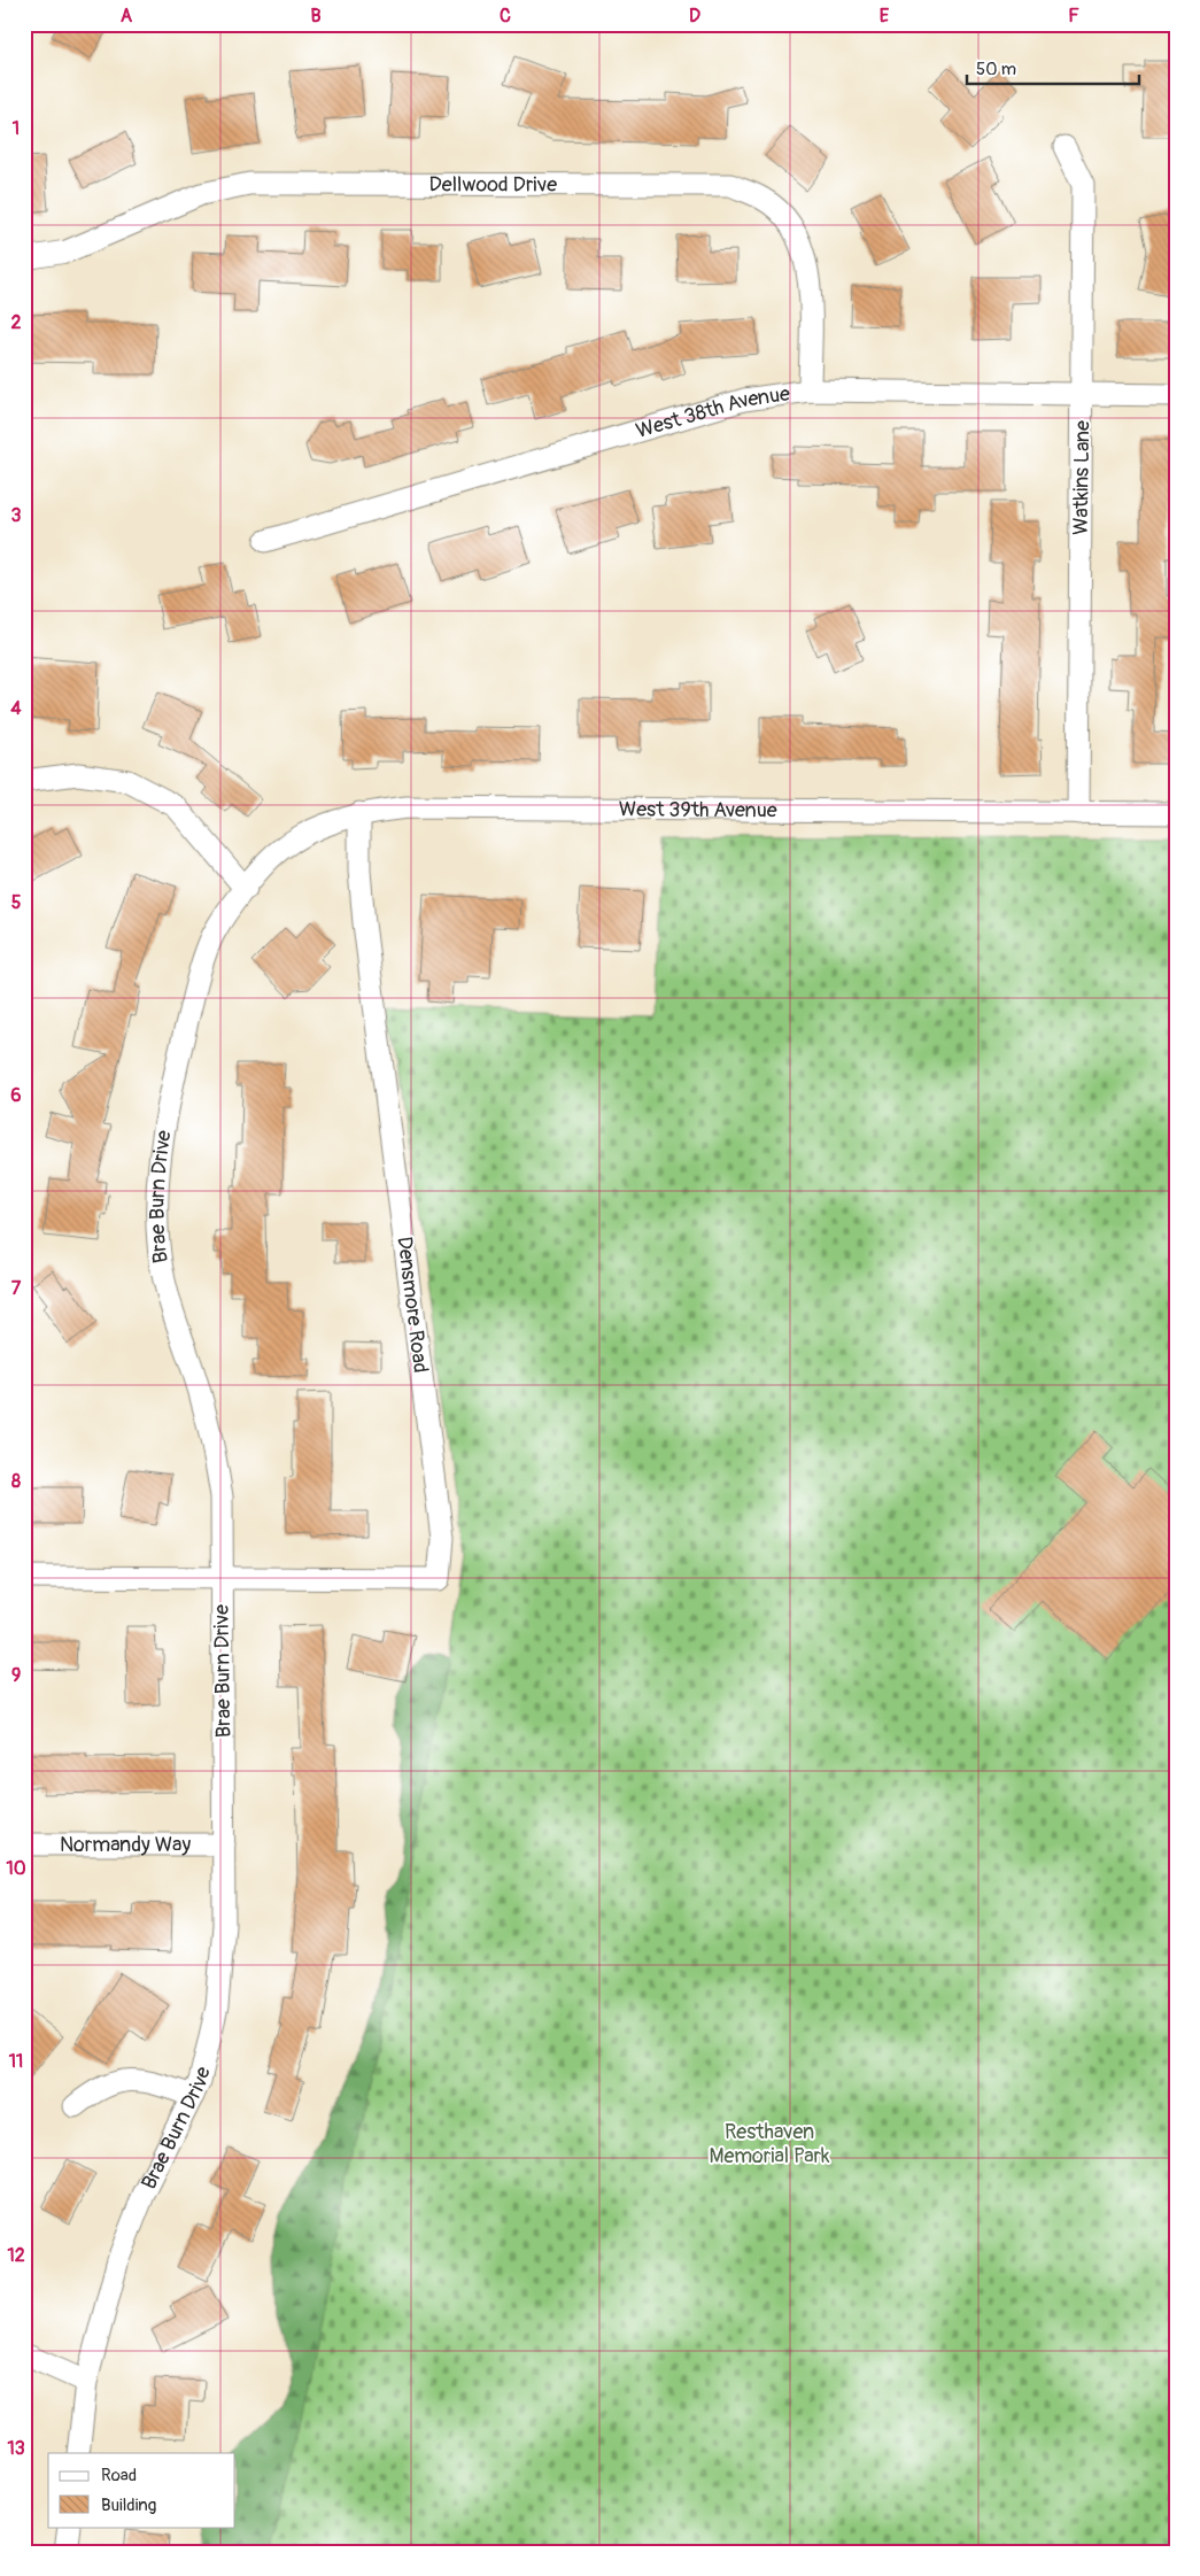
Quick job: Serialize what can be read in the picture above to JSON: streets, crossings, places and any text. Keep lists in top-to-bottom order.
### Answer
{
  "streets": {
    "street": [
      "Dellwood Drive",
      "West 38th Avenue",
      "Watkins Lane",
      "West 39th Avenue",
      "Brae Burn Drive",
      "Densmore Road",
      "Normandy Way"
    ]
  },
  "crossings": [
    ["Dellwood Drive", "West 38th Avenue"],
    ["West 38th Avenue", "Watkins Lane"],
    ["Watkins Lane", "West 39th Avenue"],
    ["West 39th Avenue", "Brae Burn Drive"],
    ["West 39th Avenue", "Densmore Road"],
    ["Brae Burn Drive", "Densmore Road"],
    ["Brae Burn Drive", "Normandy Way"]
  ],
  "parks": ["Resthaven Memorial Park"],
  "legend": ["Road", "Building"],
  "scale_bar": "50 m",
  "grid": {
    "columns": [
      "A",
      "B",
      "C",
      "D",
      "E",
      "F"
    ],
    "rows": [
      "1",
      "2",
      "3",
      "4",
      "5",
      "6",
      "7",
      "8",
      "9",
      "10",
      "11",
      "12",
      "13"
    ]
  }
}
